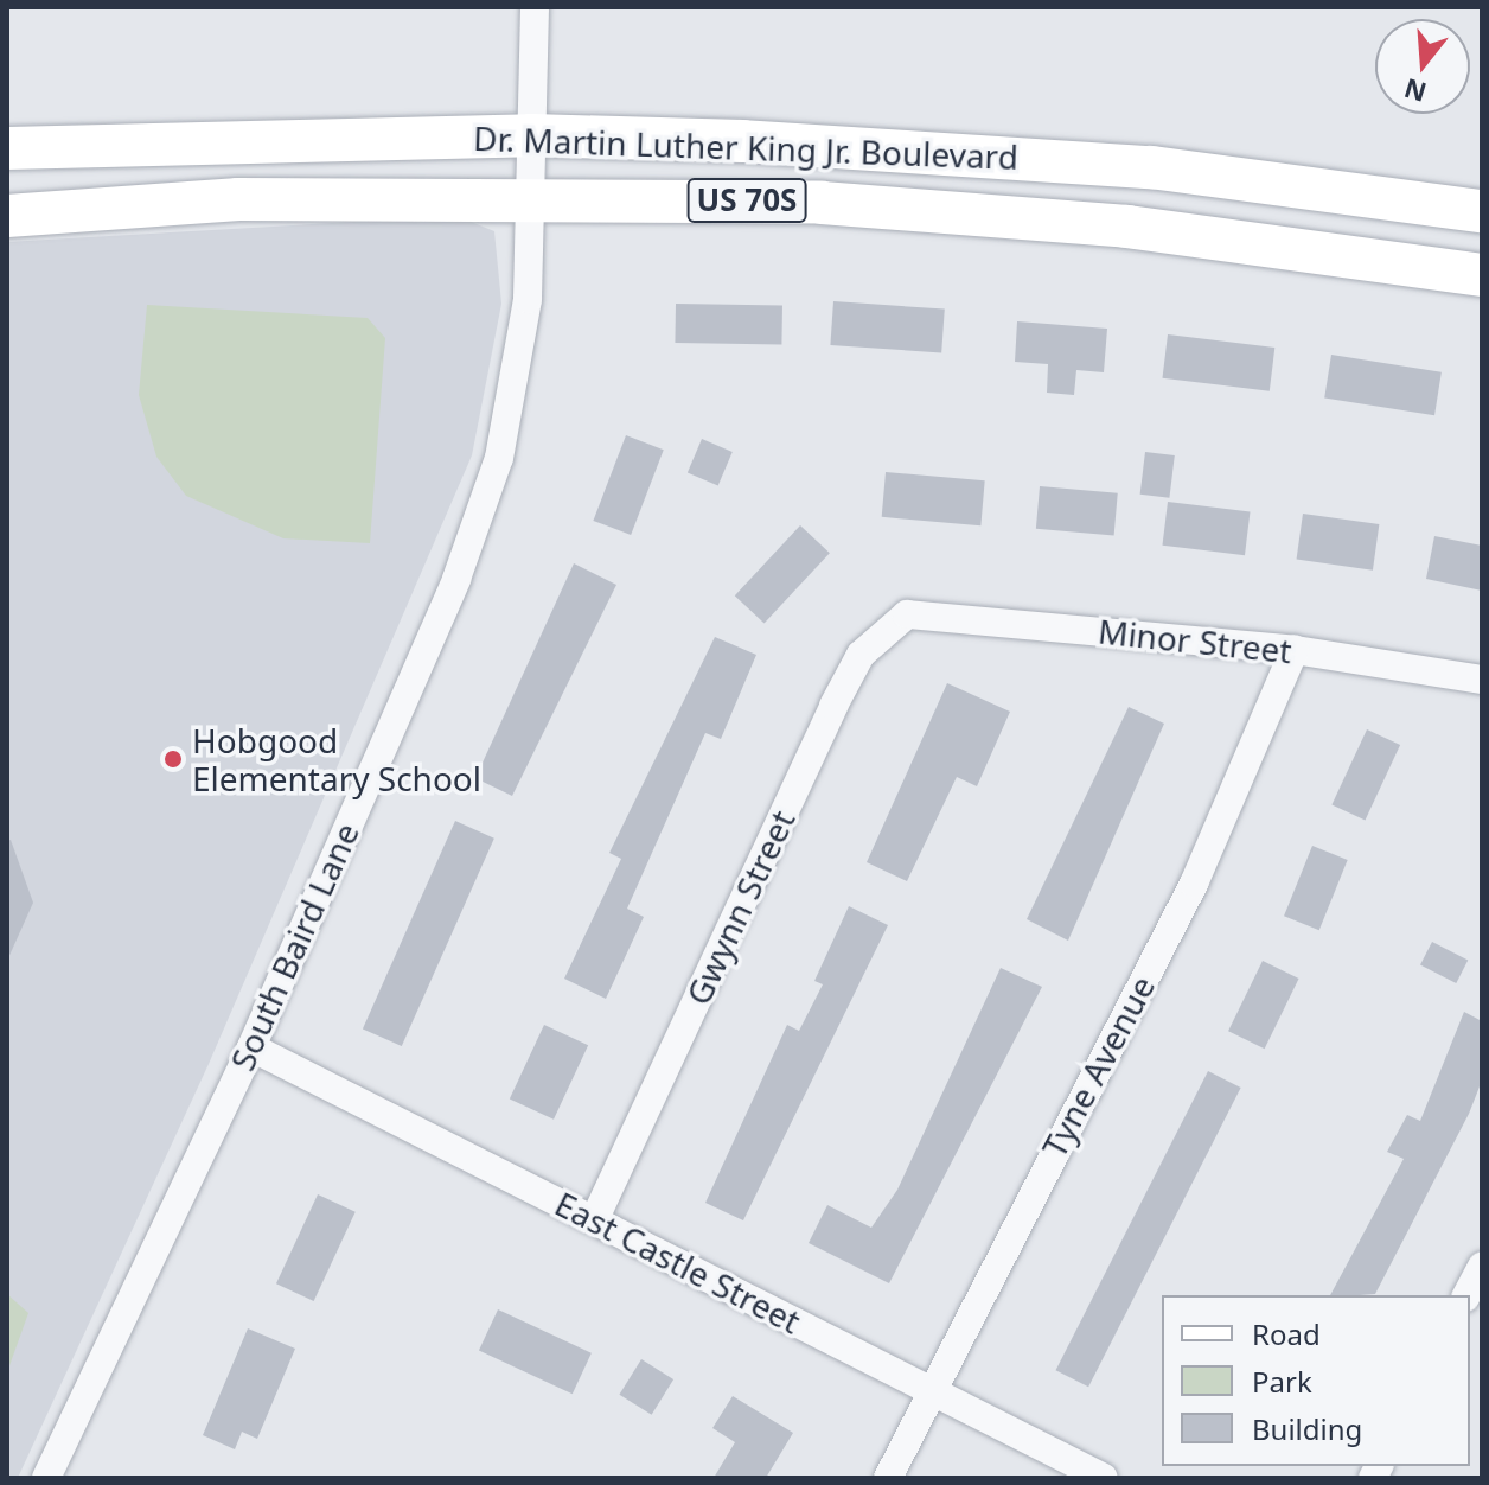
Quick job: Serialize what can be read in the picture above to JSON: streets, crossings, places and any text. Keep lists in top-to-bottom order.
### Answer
{
  "streets": {
    "main road": ["Dr. Martin Luther King Jr. Boulevard", "US 70S"],
    "street": [
      "Minor Street",
      "Gwynn Street",
      "South Baird Lane",
      "Tyne Avenue",
      "East Castle Street"
    ]
  },
  "crossings": [
    ["Dr. Martin Luther King Jr. Boulevard", "South Baird Lane"],
    ["Minor Street", "Gwynn Street"],
    ["Minor Street", "Tyne Avenue"],
    ["Gwynn Street", "East Castle Street"],
    ["South Baird Lane", "East Castle Street"],
    ["Tyne Avenue", "East Castle Street"]
  ],
  "places": ["Hobgood Elementary School"],
  "legend": ["Road", "Park", "Building"],
  "north": "bottom"
}
